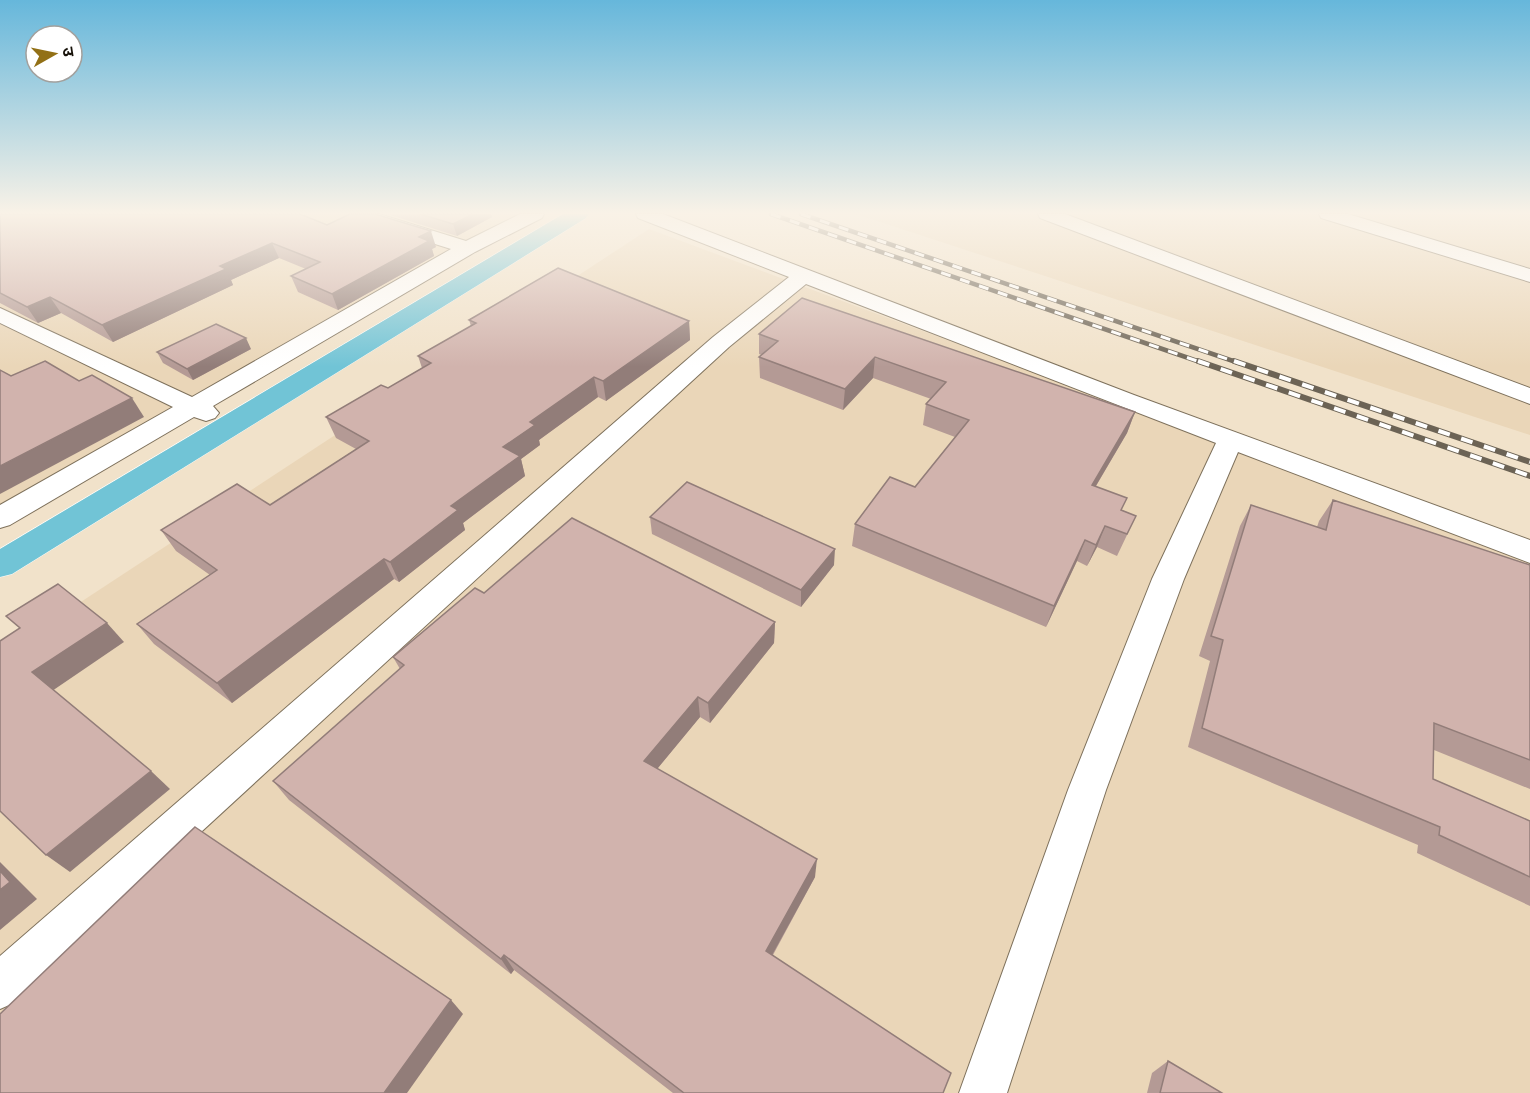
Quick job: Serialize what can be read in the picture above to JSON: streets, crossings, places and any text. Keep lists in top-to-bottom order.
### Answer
{
  "north": "right"
}
